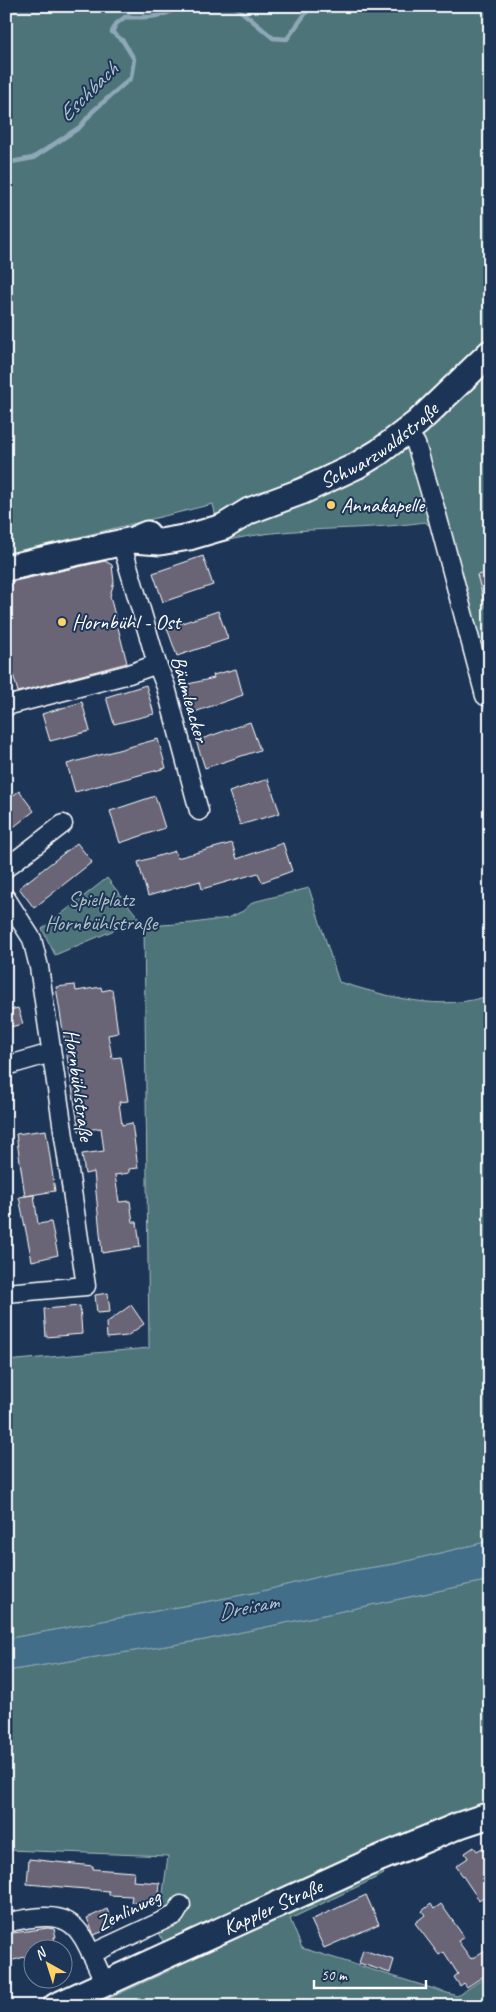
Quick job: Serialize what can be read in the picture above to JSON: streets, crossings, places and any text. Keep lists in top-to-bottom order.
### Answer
{
  "streets": {
    "main road": ["Schwarzwaldstraße", "Kappler Straße"],
    "street": ["Bäumleacker", "Hornbühlstraße", "Zenlinweg"]
  },
  "crossings": [
    ["Schwarzwaldstraße", "Bäumleacker"],
    ["Kappler Straße", "Zenlinweg"]
  ],
  "water": ["Eschbach", "Dreisam"],
  "parks": ["Spielplatz Hornbühlstraße"],
  "places": ["Annakapelle", "Hornbühl - Ost"],
  "scale_bar": "50 m",
  "north": "top left"
}
